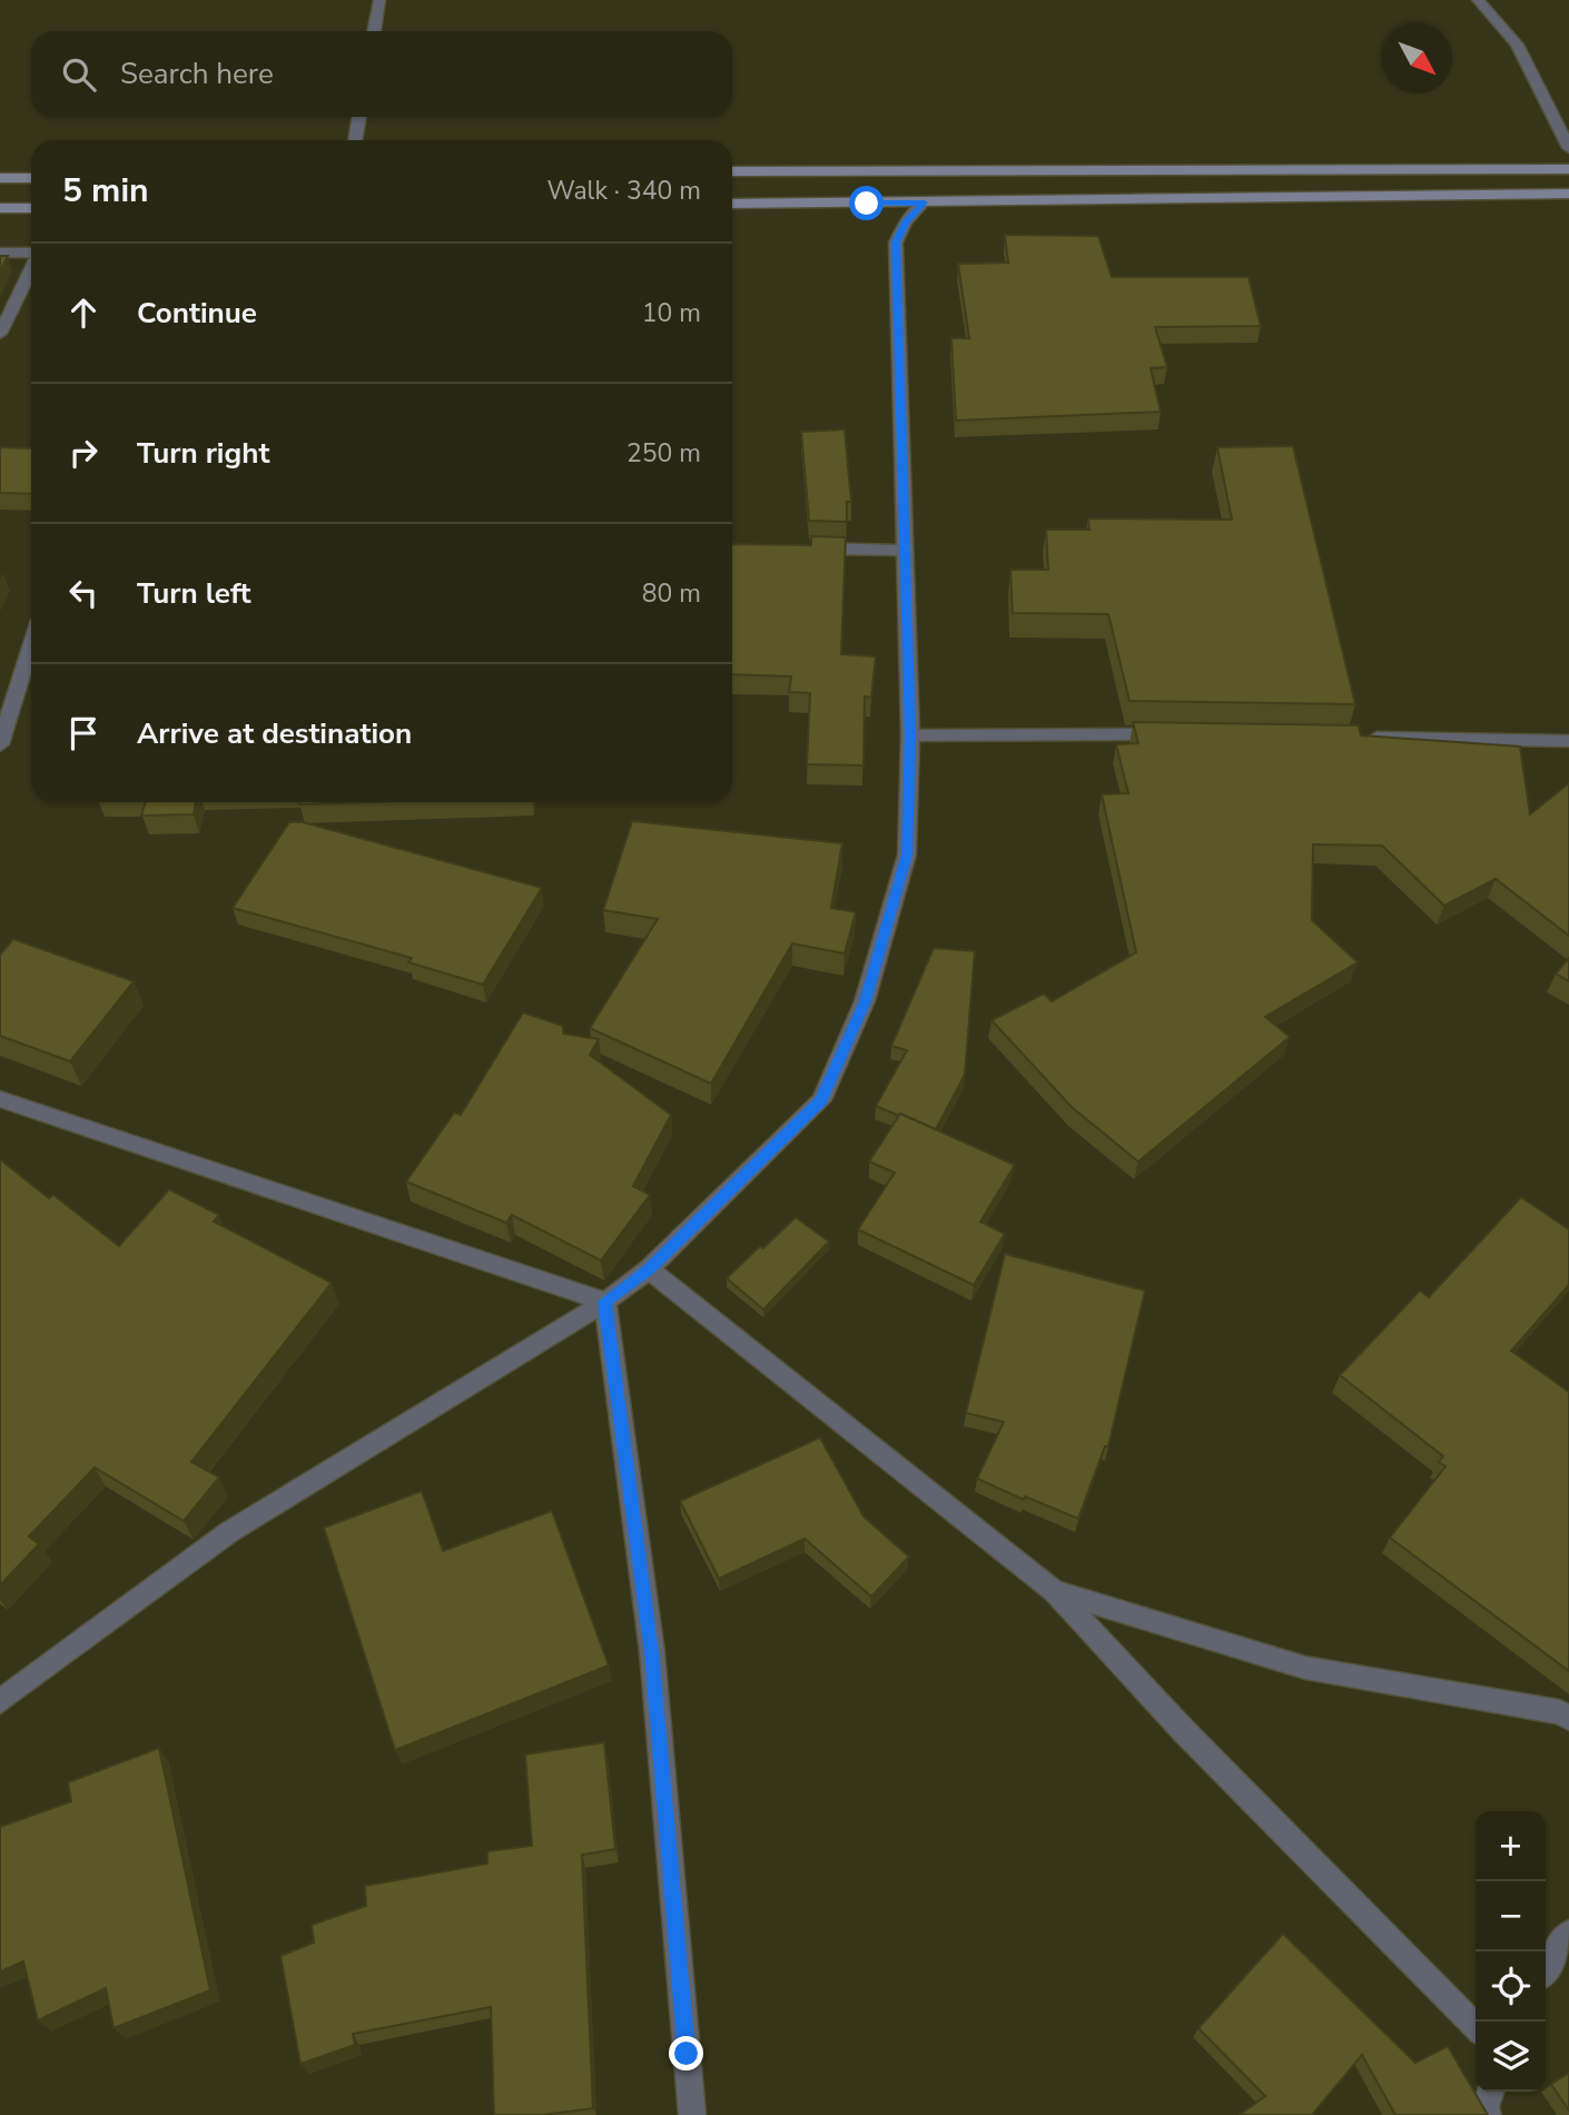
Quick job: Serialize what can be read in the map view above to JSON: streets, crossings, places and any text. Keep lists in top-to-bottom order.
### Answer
{
  "north": "bottom right",
  "page": {
    "search": "Search here",
    "heading": ["5 min", "Walk · 340 m"],
    "list": [
      ["Continue", "10 m"],
      ["Turn right", "250 m"],
      ["Turn left", "80 m"],
      "Arrive at destination"
    ],
    "map_buttons": ["+", "−"]
  }
}
